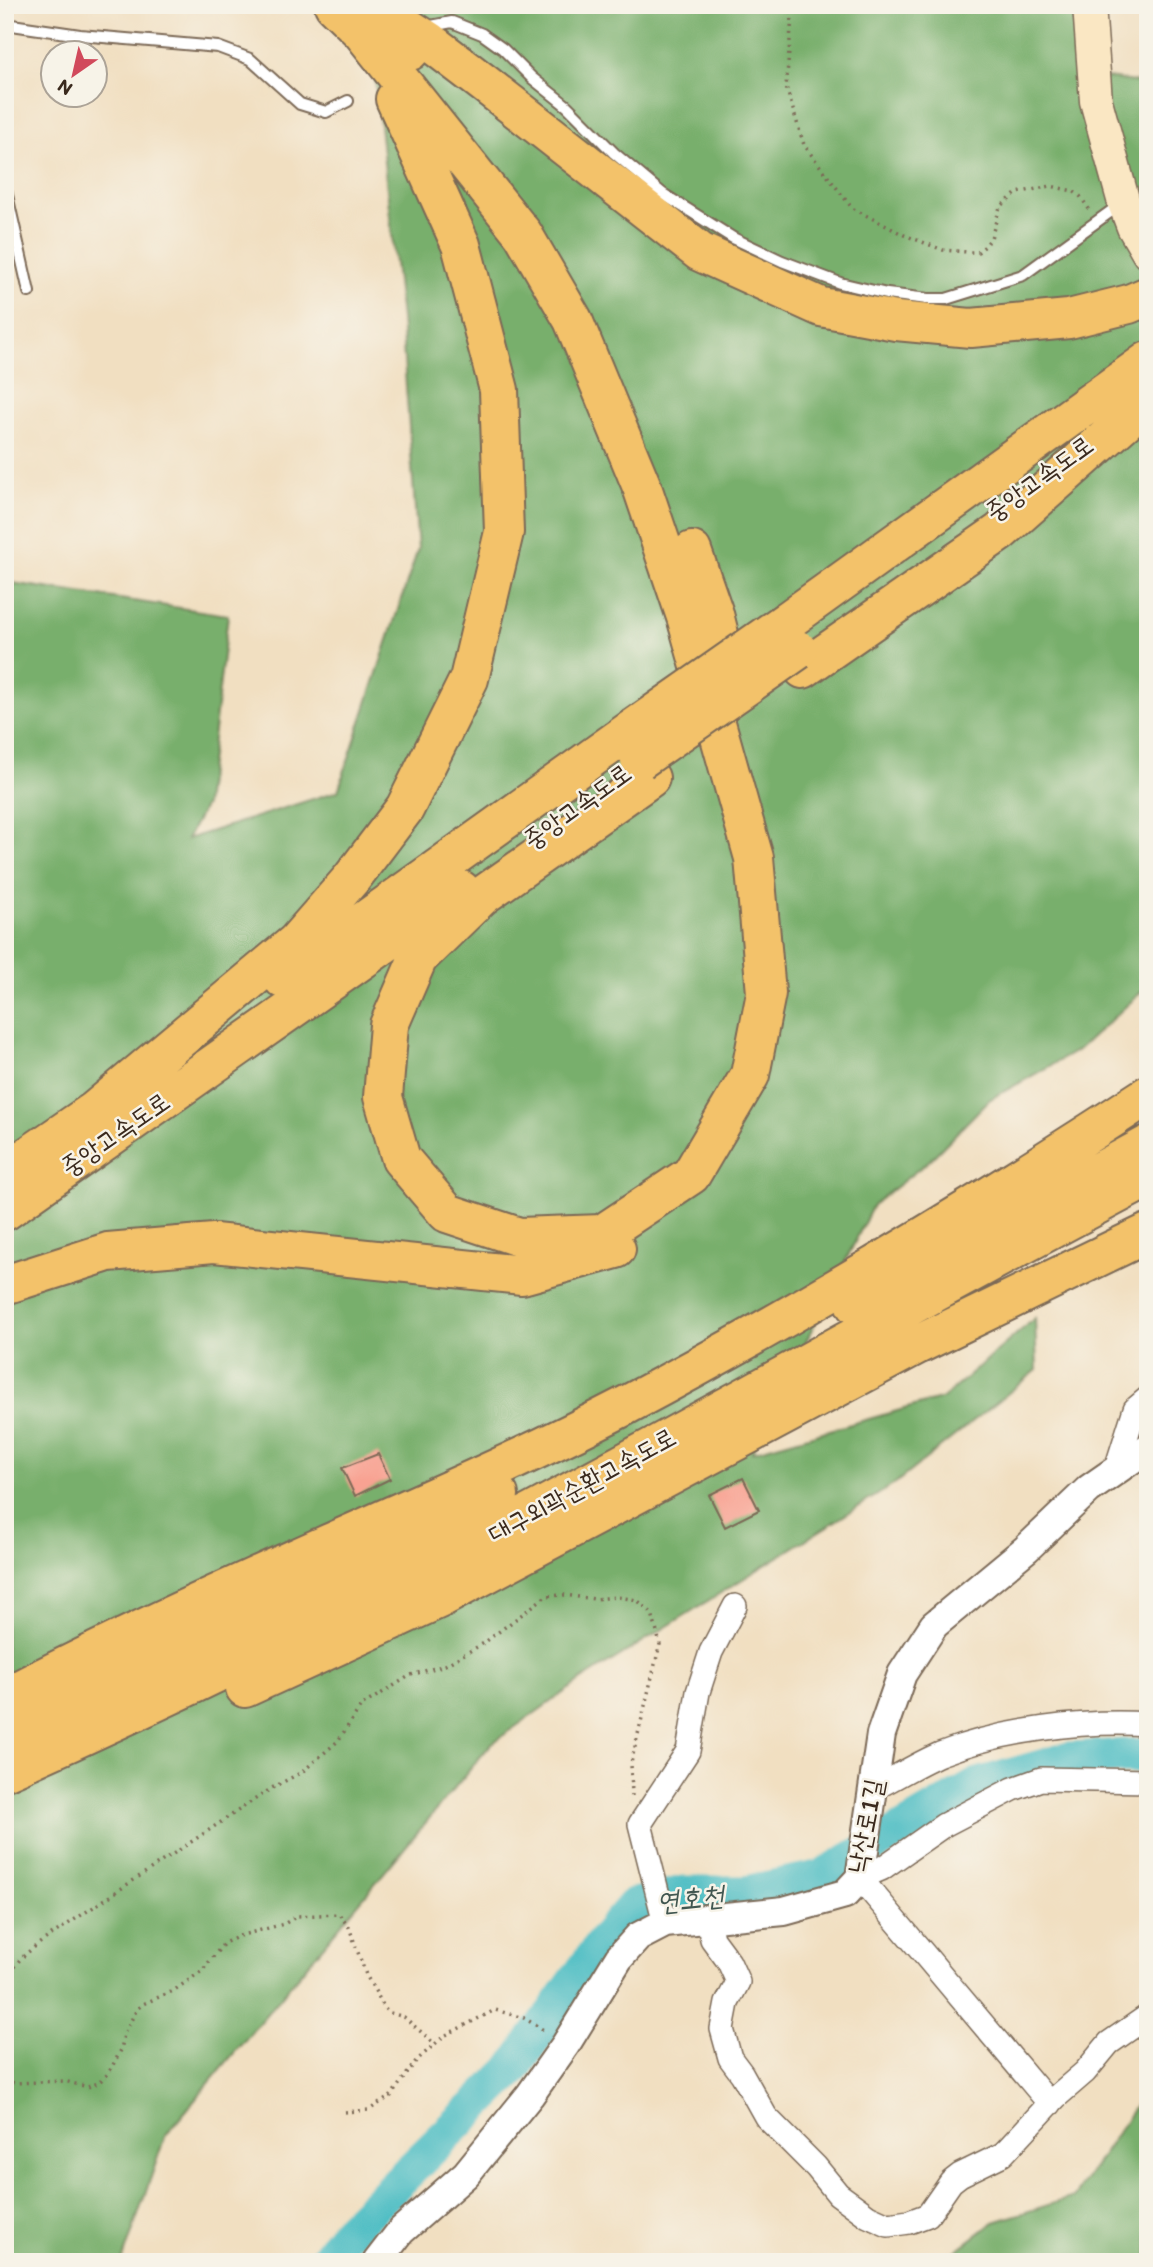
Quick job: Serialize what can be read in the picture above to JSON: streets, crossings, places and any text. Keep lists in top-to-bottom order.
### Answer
{
  "streets": {
    "highway": ["중앙고속도로", "대구외곽순환고속도로"],
    "street": ["낙산로1길"]
  },
  "water": ["연호천"],
  "north": "bottom left"
}
